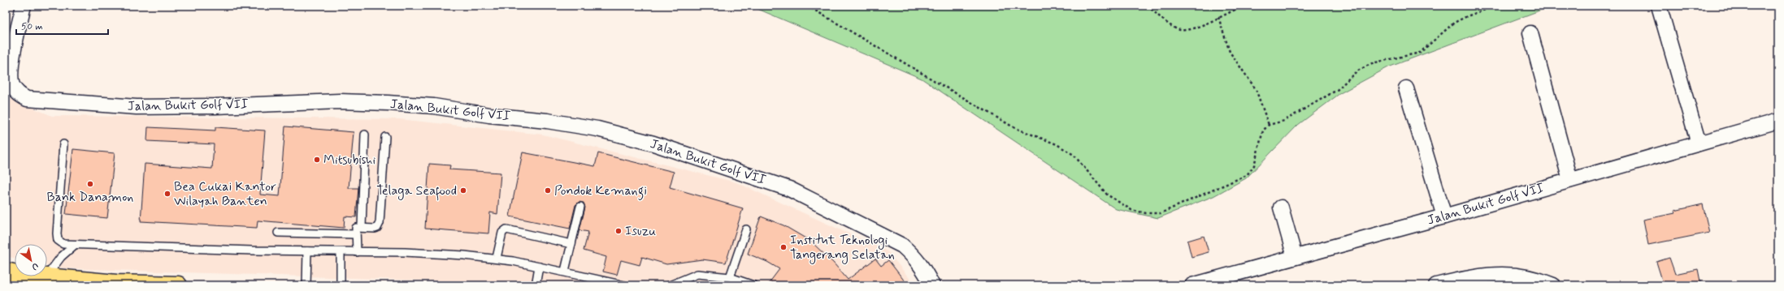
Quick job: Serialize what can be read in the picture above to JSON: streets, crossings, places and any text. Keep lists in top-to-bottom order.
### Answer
{
  "streets": {
    "street": ["Jalan Bukit Golf VII"]
  },
  "places": [
    "Mitsubishi",
    "Bank Danamon",
    "Telaga Seafood",
    "Pondok Kemangi",
    "Bea Cukai Kantor Wilayah Banten",
    "Isuzu",
    "Institut Teknologi Tangerang Selatan"
  ],
  "scale_bar": "50 m",
  "north": "bottom right"
}
